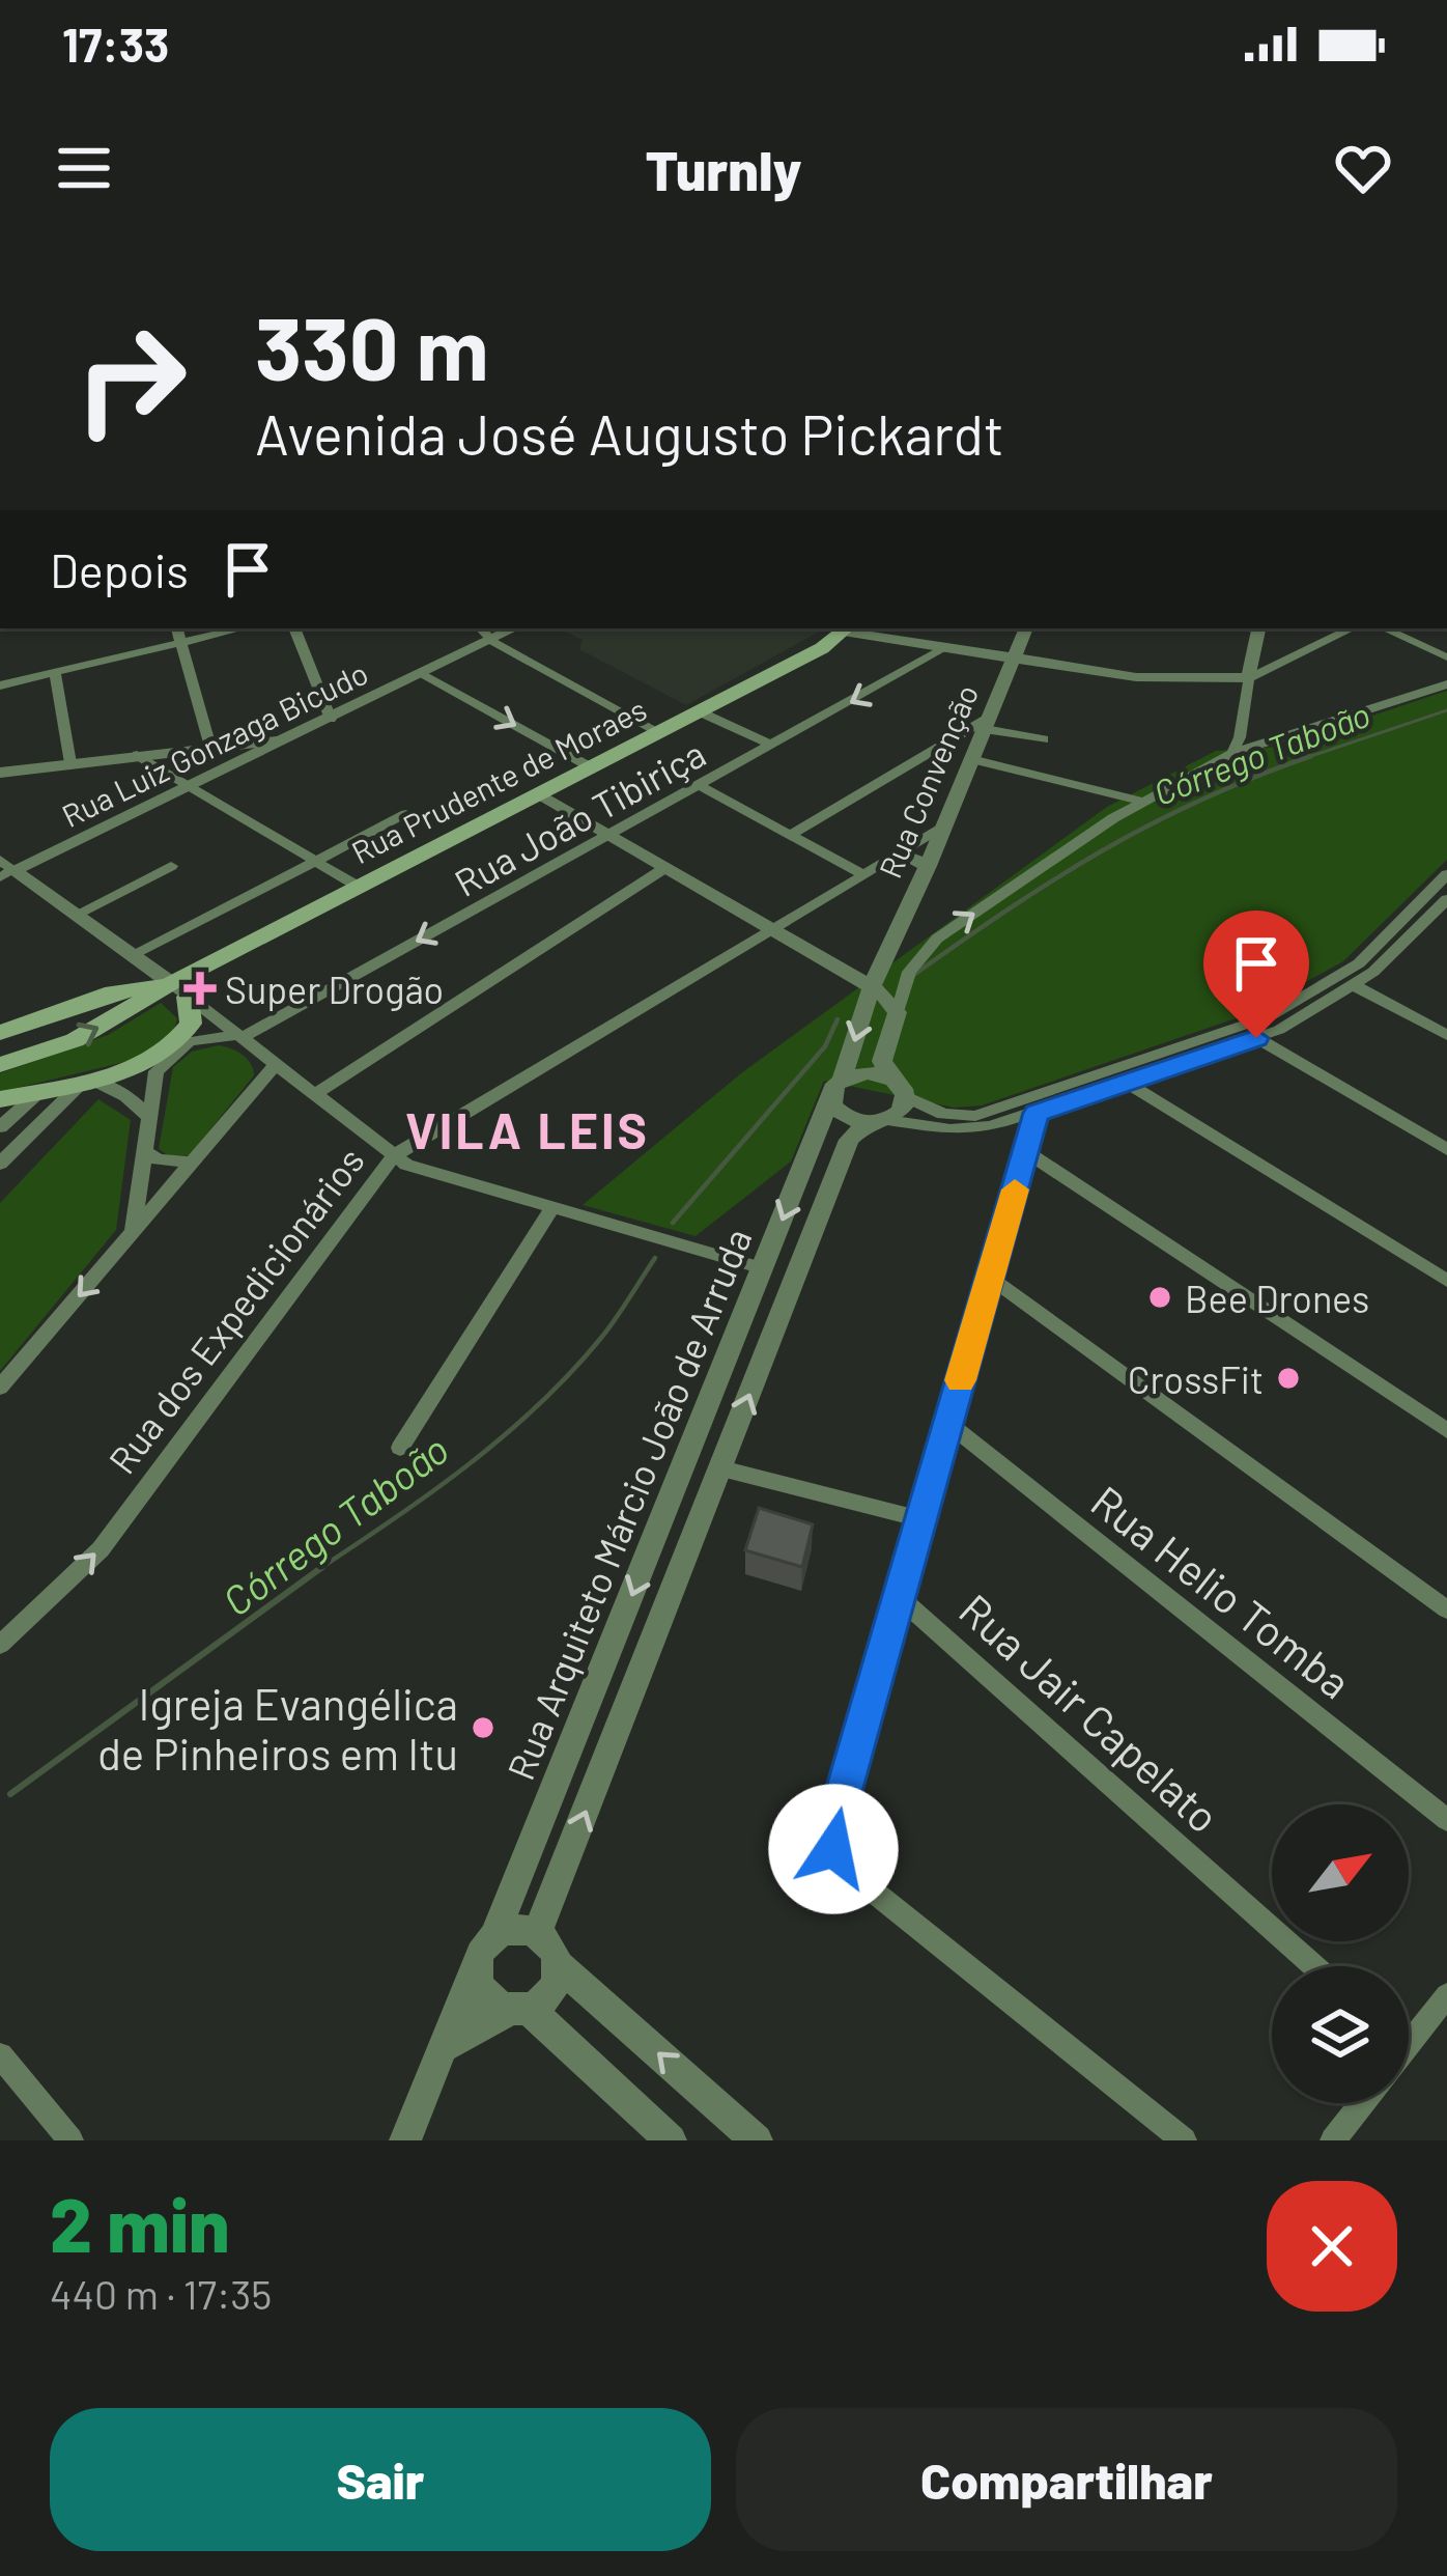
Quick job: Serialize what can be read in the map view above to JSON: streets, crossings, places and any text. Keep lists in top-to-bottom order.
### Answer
{
  "streets": {
    "main road": ["Rua Prudente de Moraes"],
    "street": [
      "Rua Luiz Gonzaga Bicudo",
      "Rua Convenção",
      "Rua João Tibiriça",
      "Rua dos Expedicionários",
      "Rua Arquiteto Márcio João de Arruda",
      "Rua Helio Tomba",
      "Rua Jair Capelato"
    ]
  },
  "crossings": [
    ["Rua Convenção", "Rua dos Expedicionários"],
    ["Rua Convenção", "Rua Arquiteto Márcio João de Arruda"]
  ],
  "one_way": ["Rua dos Expedicionários"],
  "districts": ["VILA LEIS"],
  "water": ["Córrego Taboão"],
  "places": {
    "health": ["Super Drogão"],
    "other": ["Bee Drones", "CrossFit", "Igreja Evangélica de Pinheiros em Itu"]
  },
  "north": "top right",
  "page": {
    "status": "17:33",
    "header": "Turnly",
    "turn": ["330 m", "Avenida José Augusto Pickardt"],
    "then": "Depois",
    "heading": ["2 min", "440 m · 17:35"],
    "buttons": ["Sair", "Compartilhar"]
  }
}
